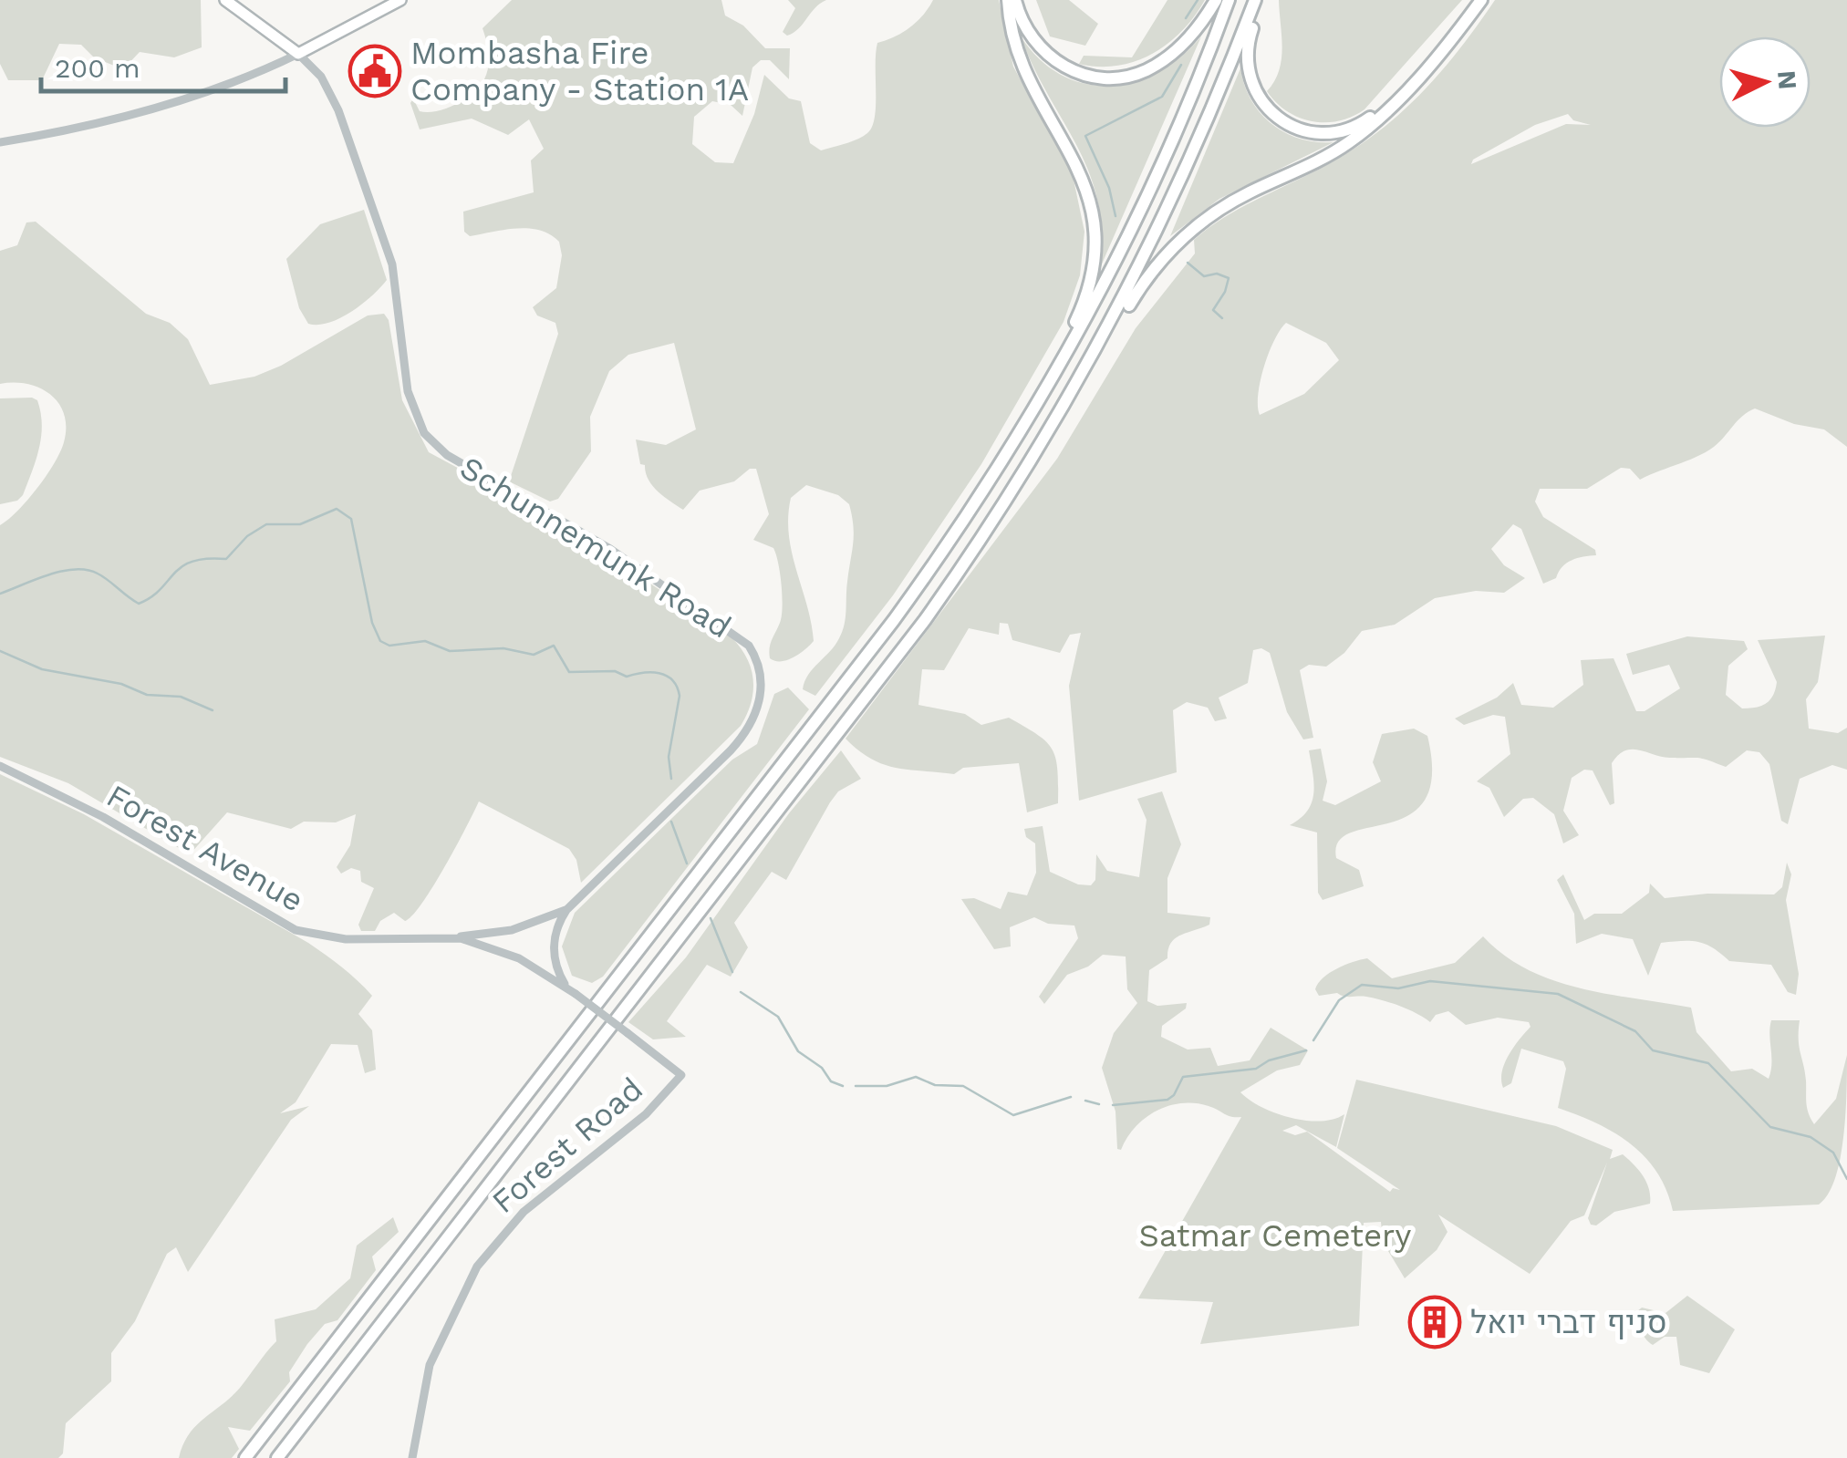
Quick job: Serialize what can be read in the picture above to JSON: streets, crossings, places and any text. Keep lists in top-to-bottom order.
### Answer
{
  "streets": {
    "street": ["Schunnemunk Road", "Forest Avenue", "Forest Road"]
  },
  "crossings": [
    ["Schunnemunk Road", "Forest Avenue"],
    ["Forest Avenue", "Forest Road"]
  ],
  "parks": ["Satmar Cemetery"],
  "places": {
    "public building": ["Mombasha Fire Company - Station 1A"],
    "building": ["סניף דברי יואל"]
  },
  "scale_bar": "200 m",
  "north": "right"
}
